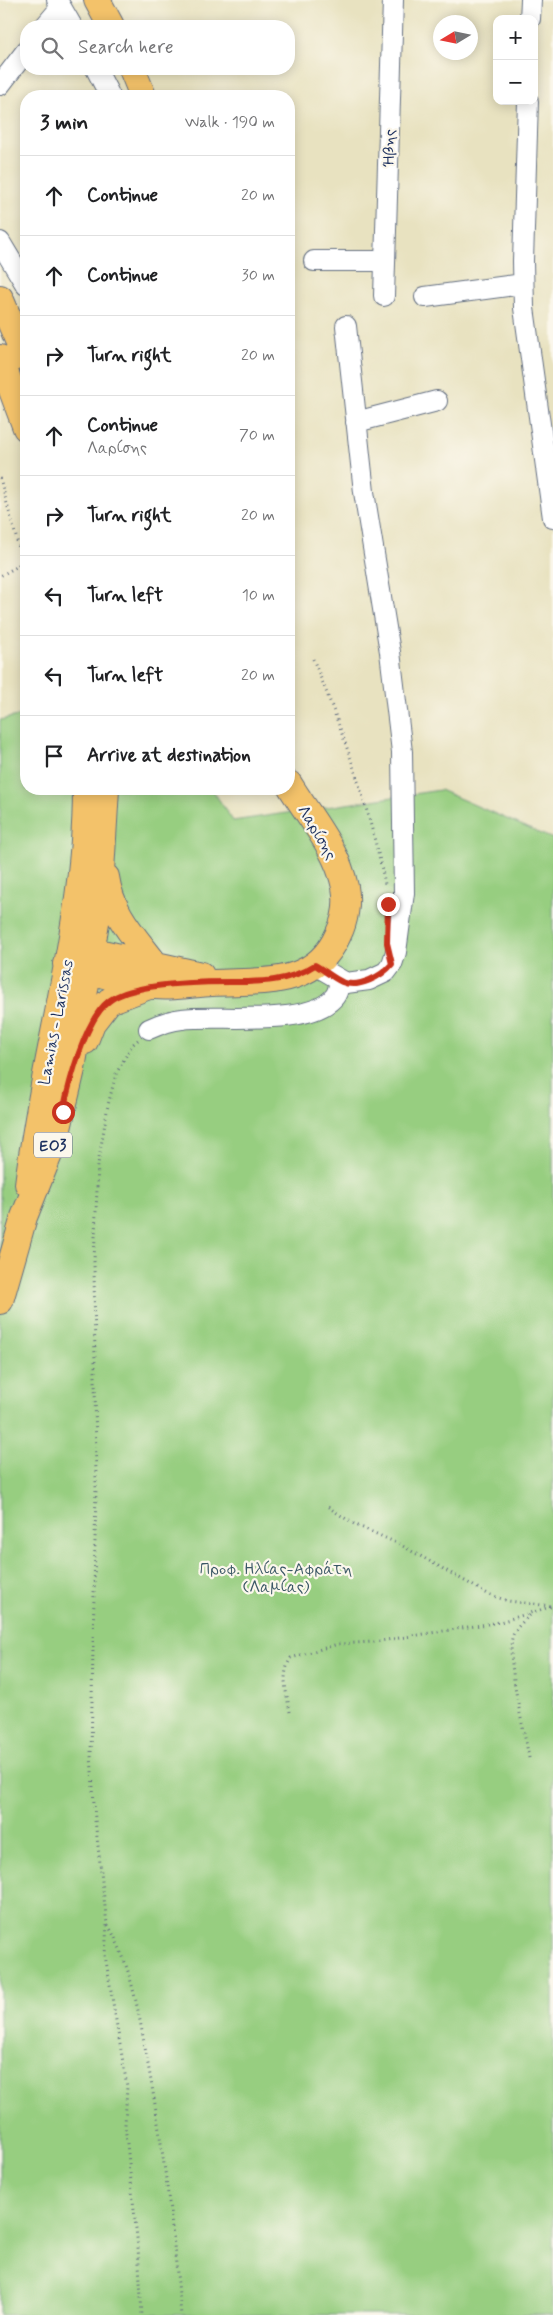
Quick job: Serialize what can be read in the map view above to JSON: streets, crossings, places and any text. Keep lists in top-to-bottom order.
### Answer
{
  "streets": {
    "main road": ["Λαρίσης", "Lamias - Larissas", "ΕΟ3"],
    "street": ["Ήβης"]
  },
  "crossings": [
    ["Λαρίσης", "Lamias - Larissas"],
    ["Λαρίσης", "ΕΟ3"],
    ["Lamias - Larissas", "ΕΟ3"]
  ],
  "parks": ["Προφ. Ηλίας-Αφράτη (Λαμίας)"],
  "north": "left",
  "page": {
    "map_buttons": ["+", "−"],
    "search": "Search here",
    "heading": ["3 min", "Walk · 190 m"],
    "list": [
      ["Continue", "20 m"],
      ["Continue", "30 m"],
      ["Turn right", "20 m"],
      ["Continue", "Λαρίσης", "70 m"],
      ["Turn right", "20 m"],
      ["Turn left", "10 m"],
      ["Turn left", "20 m"],
      "Arrive at destination"
    ]
  }
}
